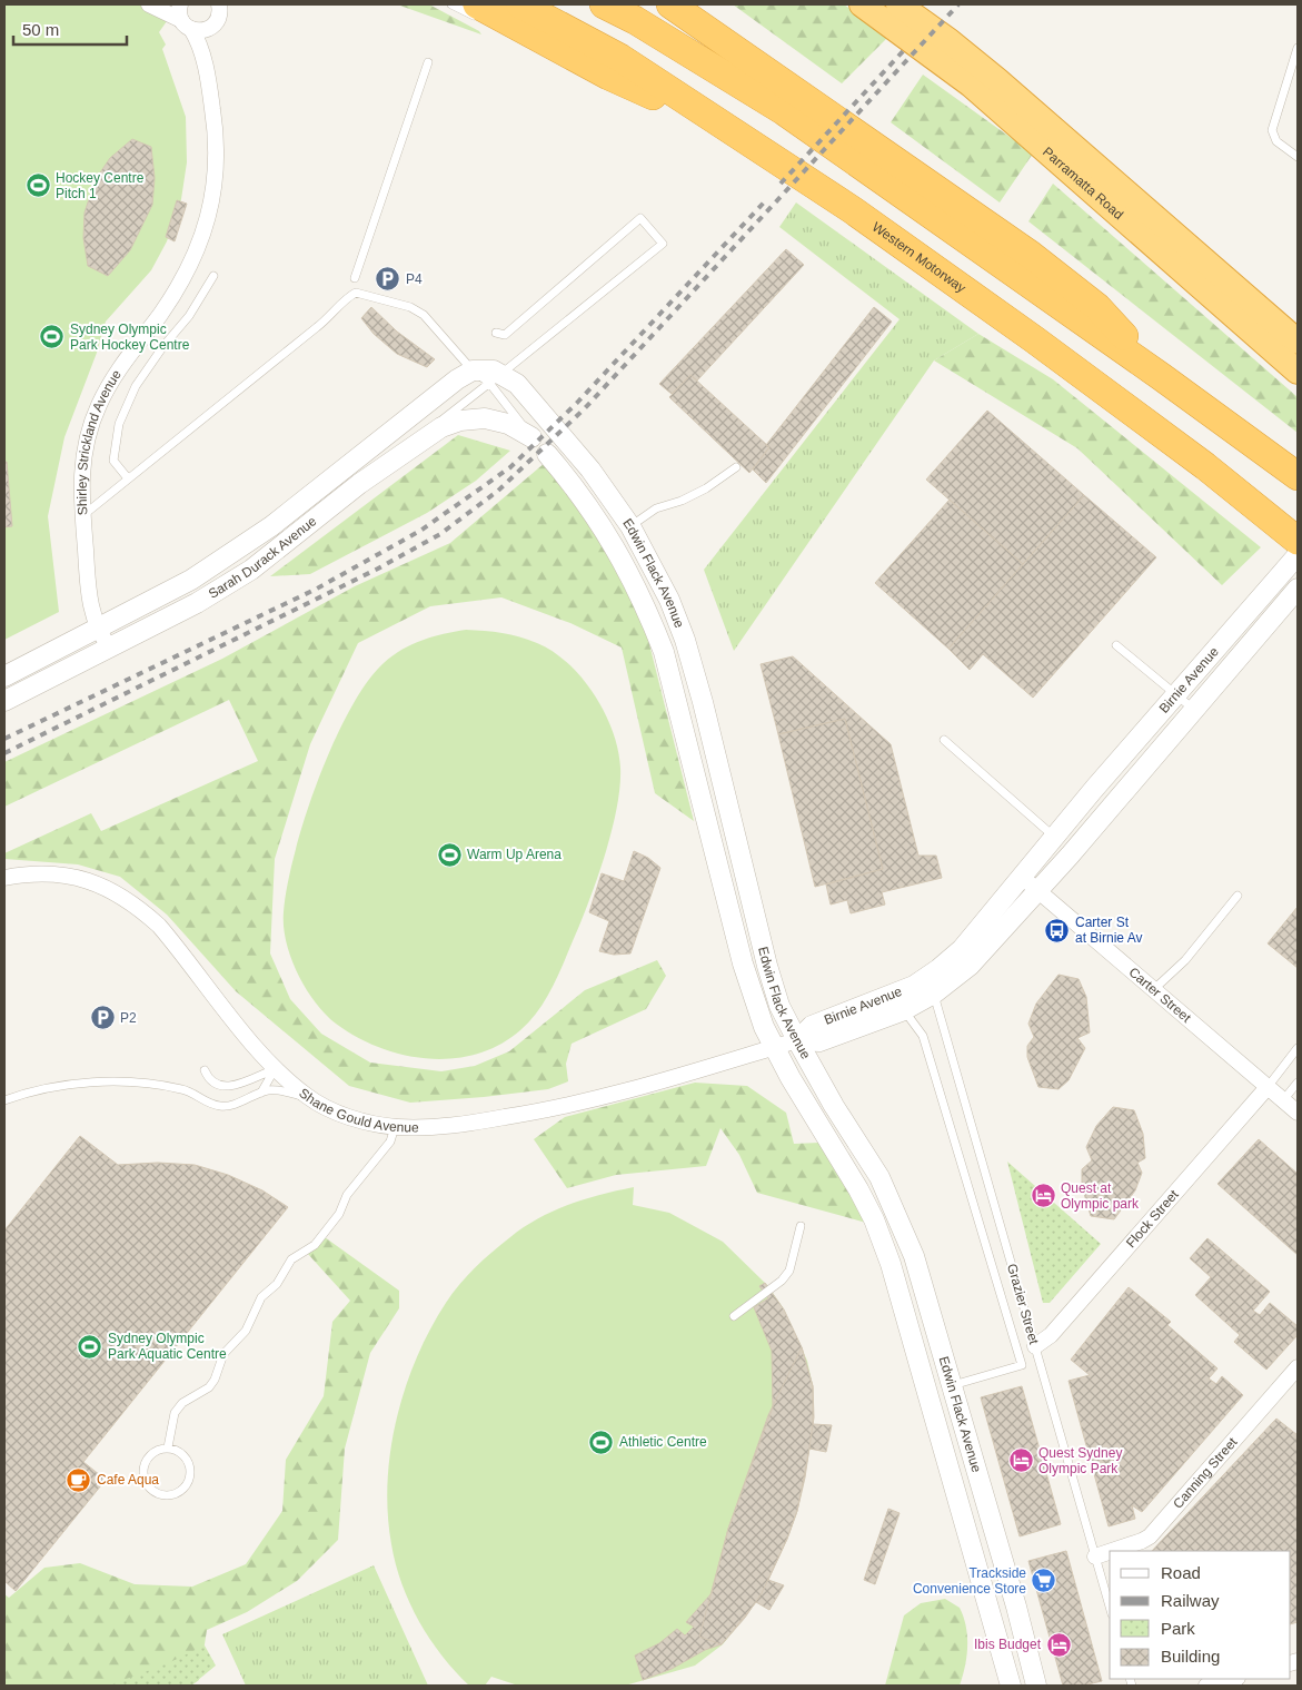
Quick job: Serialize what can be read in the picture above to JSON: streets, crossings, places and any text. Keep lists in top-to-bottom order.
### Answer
{
  "streets": {
    "highway": ["Parramatta Road", "Western Motorway"],
    "street": [
      "Shirley Strickland Avenue",
      "Sarah Durack Avenue",
      "Edwin Flack Avenue",
      "Birnie Avenue",
      "Carter Street",
      "Shane Gould Avenue",
      "Flock Street",
      "Canning Street"
    ],
    "lane": ["Grazier Street"]
  },
  "crossings": [
    ["Shirley Strickland Avenue", "Sarah Durack Avenue"],
    ["Edwin Flack Avenue", "Birnie Avenue"],
    ["Edwin Flack Avenue", "Shane Gould Avenue"],
    ["Birnie Avenue", "Carter Street"],
    ["Birnie Avenue", "Shane Gould Avenue"],
    ["Birnie Avenue", "Grazier Street"],
    ["Carter Street", "Flock Street"],
    ["Flock Street", "Grazier Street"],
    ["Grazier Street", "Canning Street"]
  ],
  "places": {
    "sports": [
      "Hockey Centre Pitch 1",
      "Sydney Olympic Park Hockey Centre",
      "Warm Up Arena",
      "Sydney Olympic Park Aquatic Centre",
      "Athletic Centre"
    ],
    "parking": ["P4", "P2"],
    "bus stop": ["Carter St at Birnie Av"],
    "hotel": ["Quest at Olympic park", "Quest Sydney Olympic Park", "Ibis Budget"],
    "cafe": ["Cafe Aqua"],
    "supermarket": ["Trackside Convenience Store"]
  },
  "legend": [
    "Road",
    "Railway",
    "Park",
    "Building"
  ],
  "scale_bar": "50 m"
}
